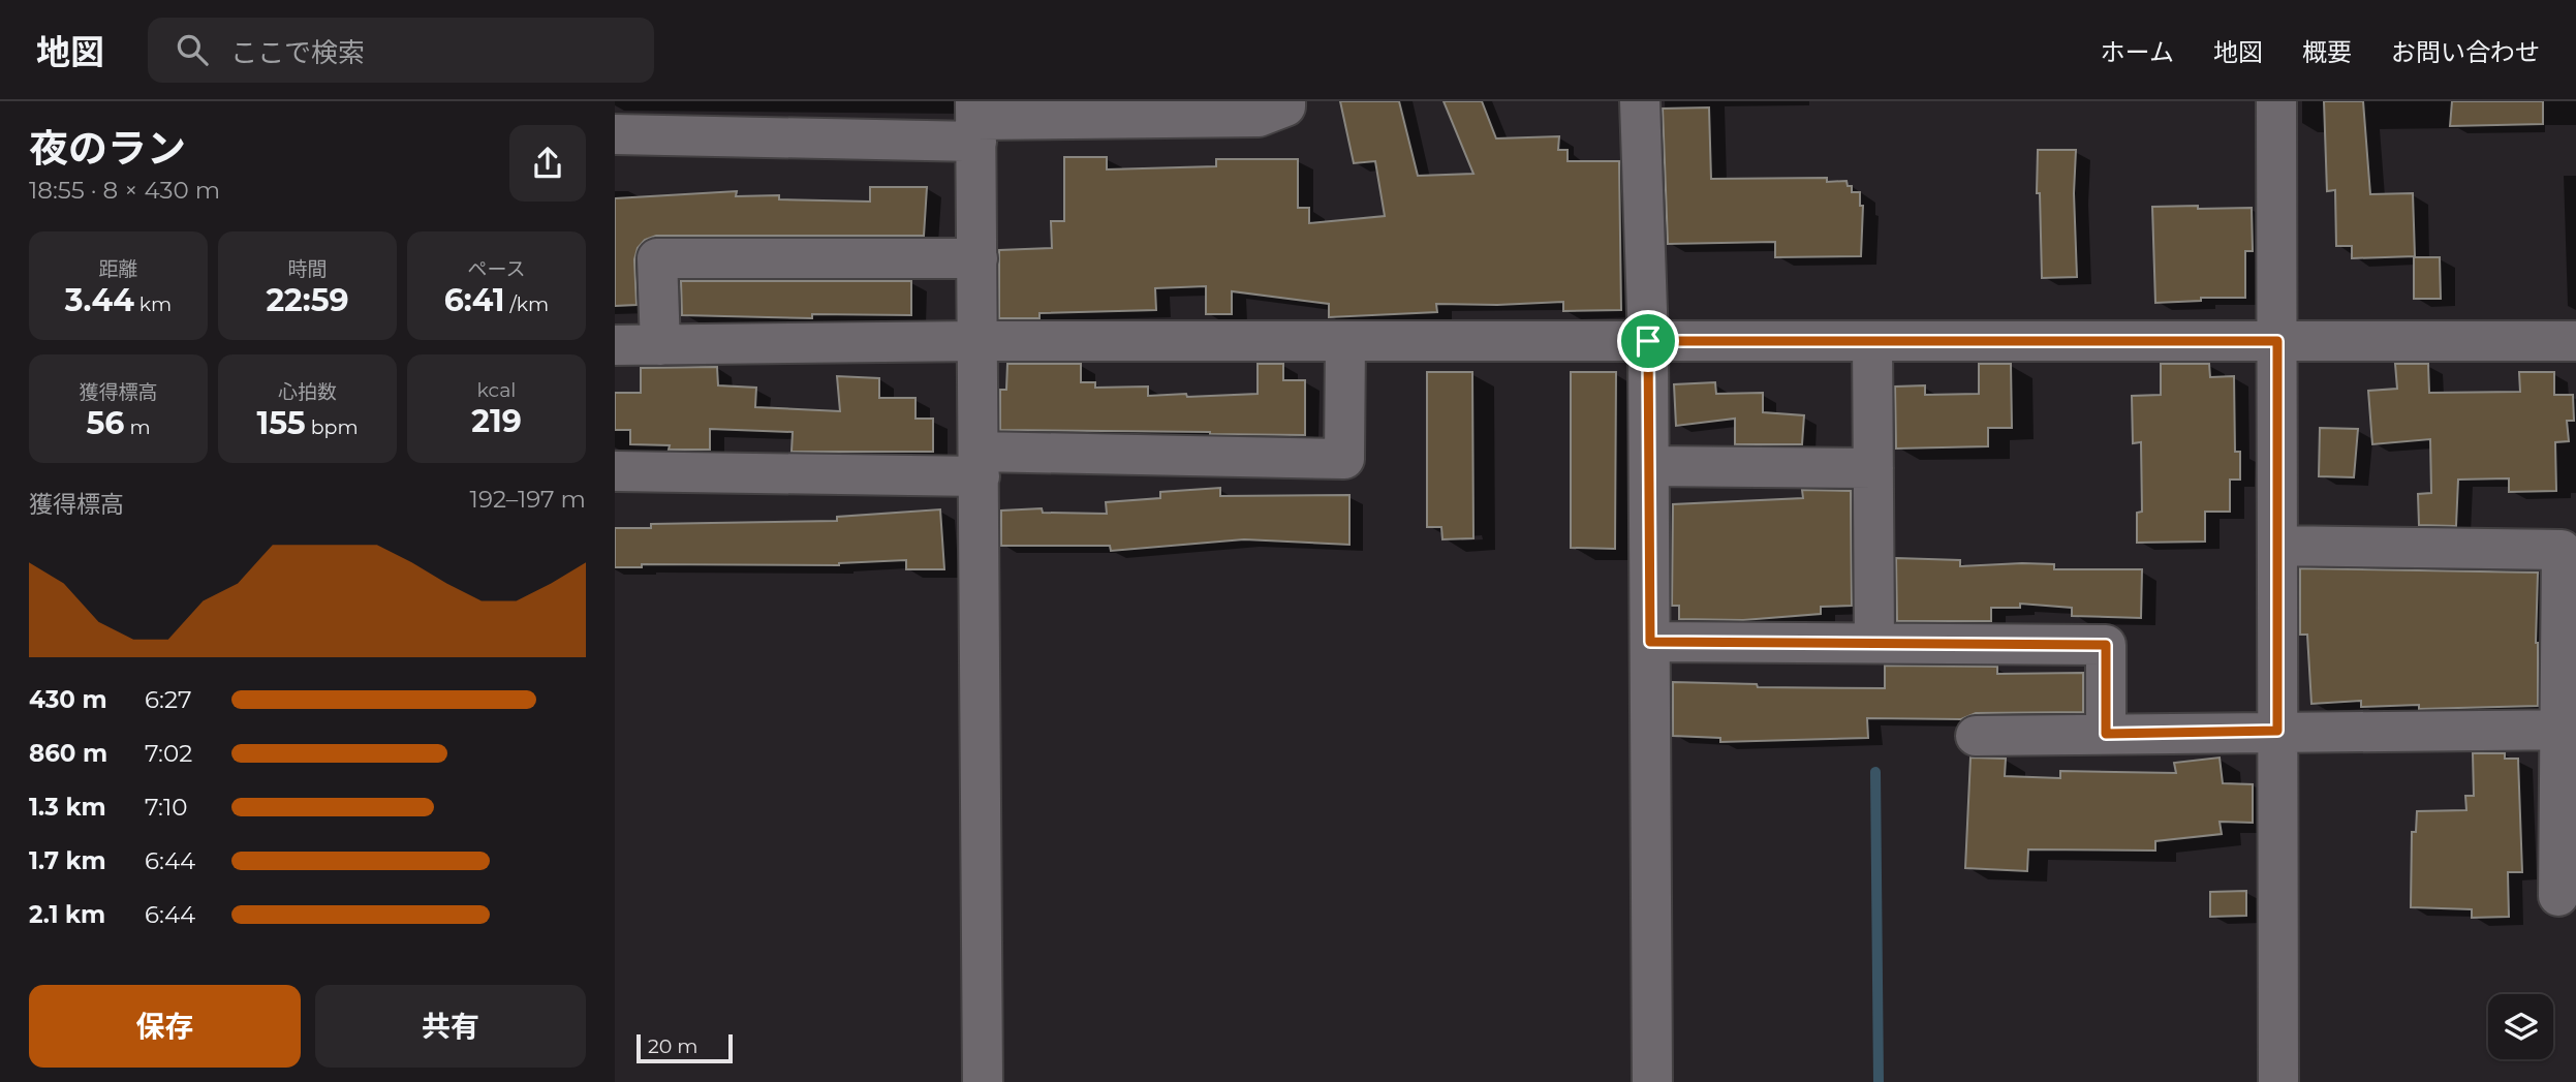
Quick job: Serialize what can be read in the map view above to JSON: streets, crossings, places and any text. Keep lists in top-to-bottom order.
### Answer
{
  "scale_bar": "20 m",
  "page": {
    "header": "地図",
    "search": "ここで検索",
    "nav": [
      "ホーム",
      "地図",
      "概要",
      "お問い合わせ"
    ],
    "heading": ["夜のラン", "18:55 · 8 × 430 m"],
    "stats": [
      ["距離", "3.44 km"],
      ["時間", "22:59"],
      ["ペース", "6:41 /km"],
      ["獲得標高", "56 m"],
      ["心拍数", "155 bpm"],
      ["kcal", "219"]
    ],
    "chart": ["獲得標高", "192–197 m"],
    "list": [
      {
        "name": "430 m",
        "note": "6:27"
      },
      {
        "name": "860 m",
        "note": "7:02"
      },
      {
        "name": "1.3 km",
        "note": "7:10"
      },
      {
        "name": "1.7 km",
        "note": "6:44"
      },
      {
        "name": "2.1 km",
        "note": "6:44"
      }
    ],
    "buttons": ["保存", "共有"],
    "scale": "20 m"
  }
}
